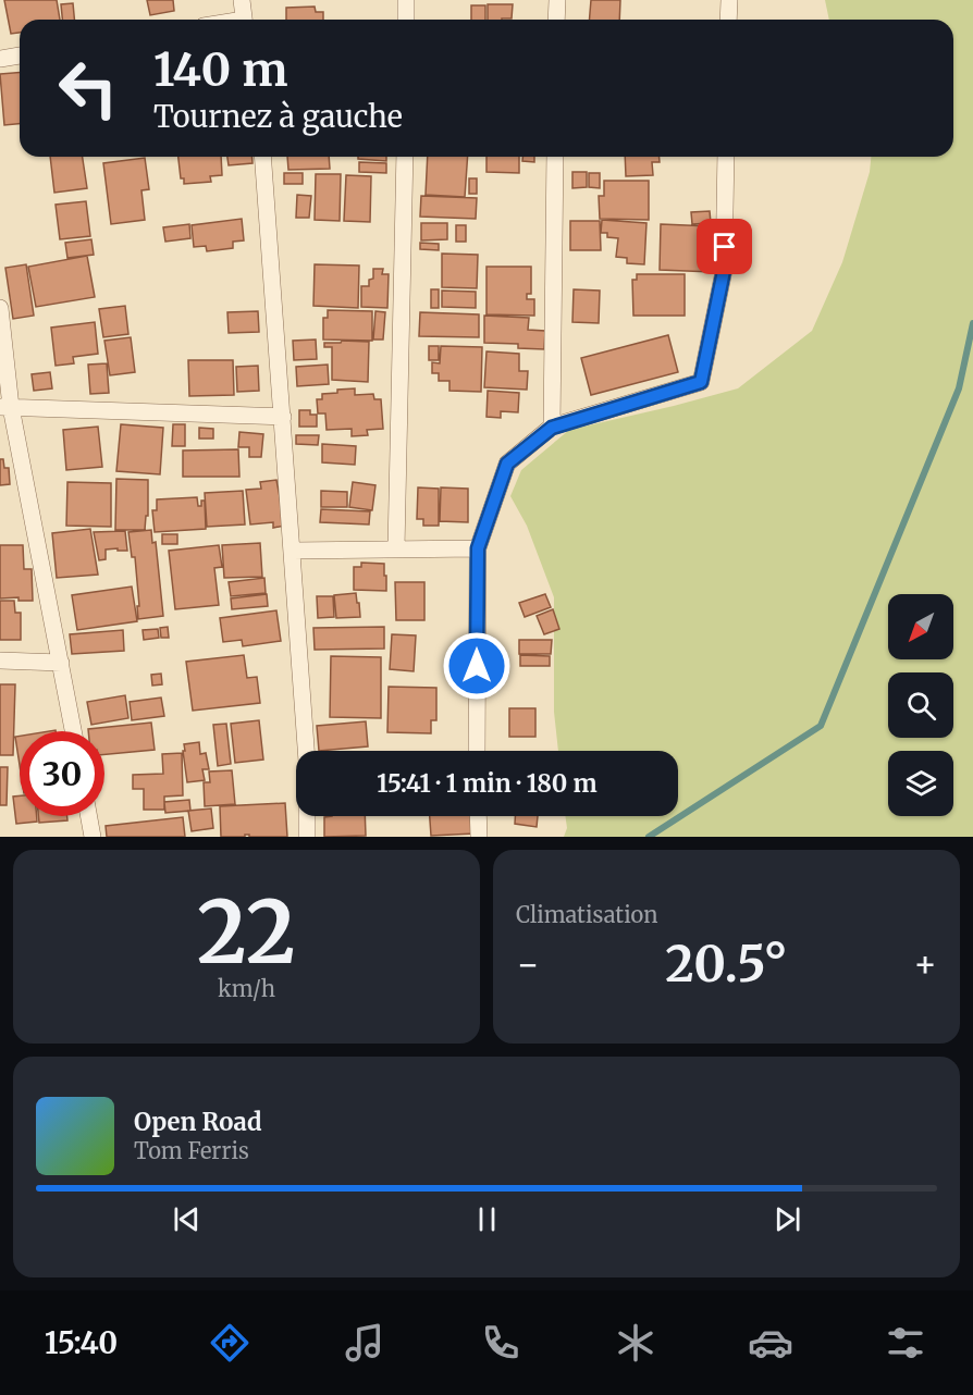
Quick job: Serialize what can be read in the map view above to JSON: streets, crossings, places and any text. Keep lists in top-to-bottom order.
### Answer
{
  "north": "bottom left",
  "page": {
    "turn": ["140 m", "Tournez à gauche"],
    "limit": "30",
    "trip": "15:41 · 1 min · 180 m",
    "tile": [
      ["22", "km/h"],
      "Climatisation"
    ],
    "heat": ["−", "20.5°", "+"],
    "song": ["Open Road", "Tom Ferris"],
    "tabs": "15:40"
  }
}
